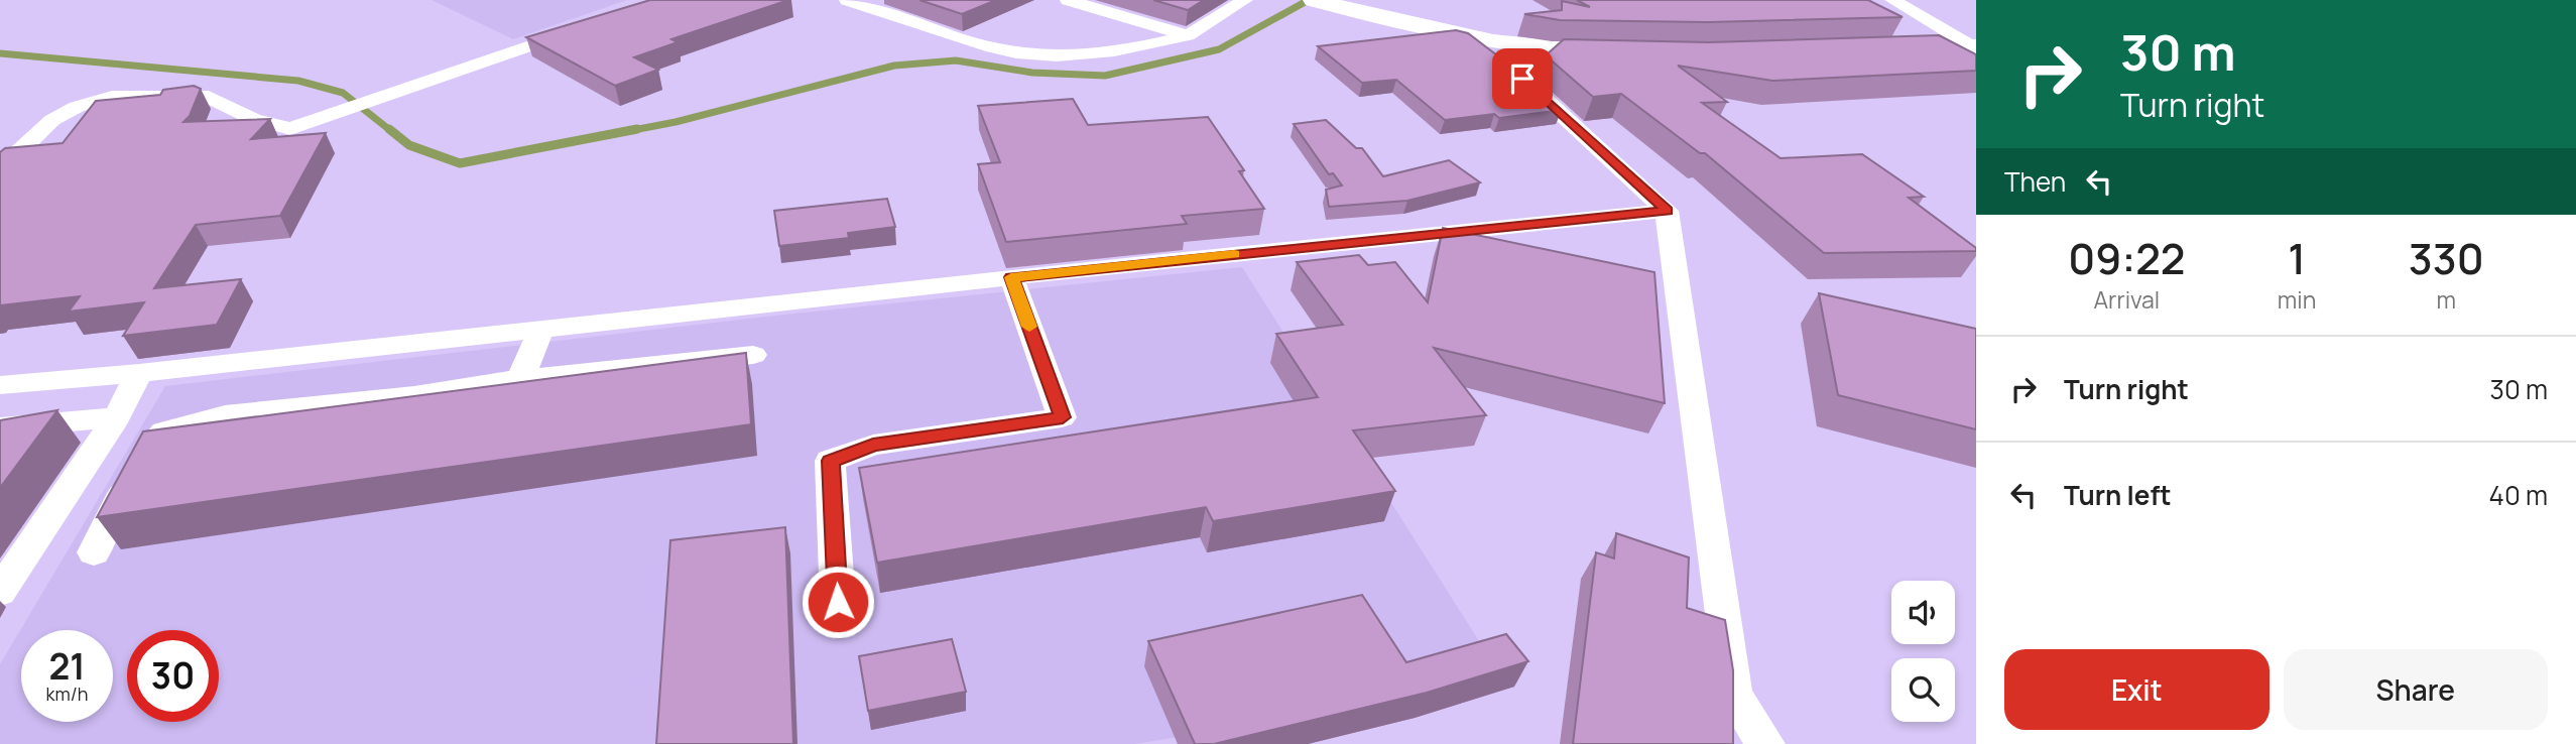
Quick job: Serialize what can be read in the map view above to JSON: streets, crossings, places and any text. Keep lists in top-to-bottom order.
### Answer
{
  "page": {
    "turn": ["30 m", "Turn right"],
    "then": "Then",
    "eta": [
      "09:22",
      "Arrival",
      "1",
      "min",
      "330",
      "m"
    ],
    "list": [
      {
        "name": "Turn right",
        "value": "30 m"
      },
      {
        "name": "Turn left",
        "value": "40 m"
      }
    ],
    "speed": "21 km/h",
    "limit": "30",
    "buttons": ["Exit", "Share"]
  }
}
